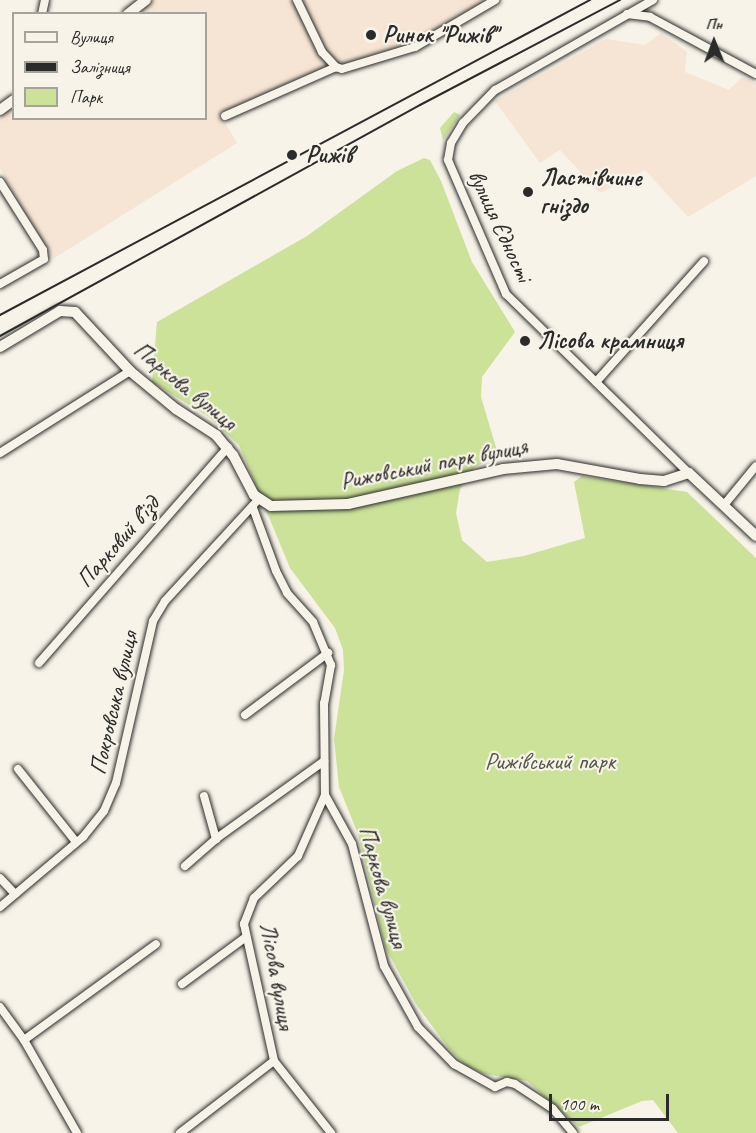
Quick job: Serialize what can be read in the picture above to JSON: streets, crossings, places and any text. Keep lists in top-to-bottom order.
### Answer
{
  "streets": {
    "street": [
      "вулиця Єдності",
      "Паркова вулиця",
      "Рижовський парк вулиця",
      "Парковий в’їзд",
      "Покровська вулиця",
      "Лісова вулиця"
    ]
  },
  "crossings": [
    ["вулиця Єдності", "Рижовський парк вулиця"],
    ["Паркова вулиця", "Рижовський парк вулиця"],
    ["Паркова вулиця", "Парковий в’їзд"],
    ["Паркова вулиця", "Покровська вулиця"],
    ["Паркова вулиця", "Лісова вулиця"],
    ["Рижовський парк вулиця", "Покровська вулиця"]
  ],
  "parks": ["Рижівський парк"],
  "places": [
    "Ринок \"Рижів\"",
    "Рижів",
    "Ластівчине гніздо",
    "Лісова крамниця"
  ],
  "legend": ["Вулиця", "Залізниця", "Парк"],
  "scale_bar": "100 m",
  "north": "top"
}
